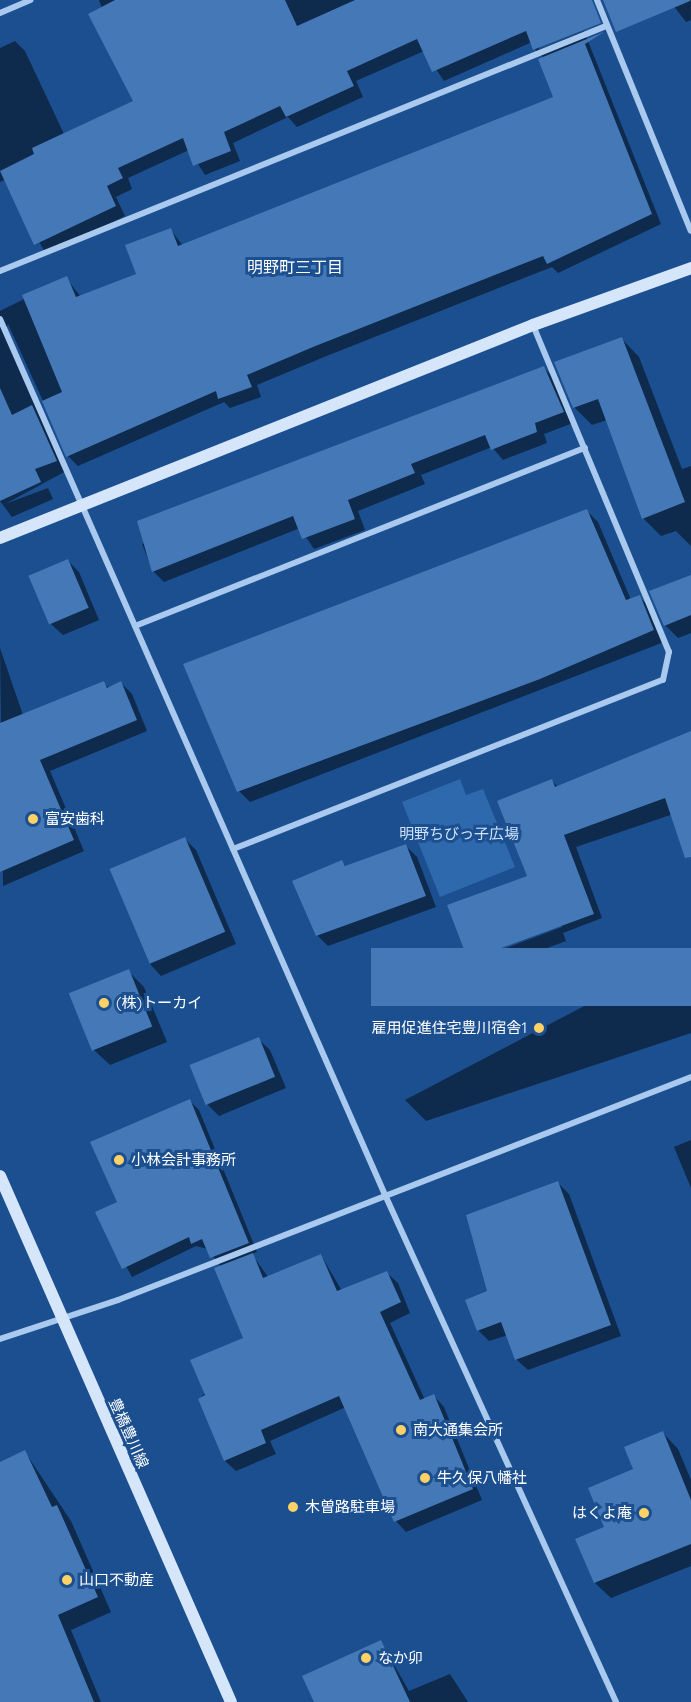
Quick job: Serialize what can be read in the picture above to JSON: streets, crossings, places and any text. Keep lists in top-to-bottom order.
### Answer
{
  "streets": {
    "street": ["豊橋豊川線"]
  },
  "districts": ["明野町三丁目"],
  "parks": ["明野ちびっ子広場"],
  "places": [
    "富安歯科",
    "(株)トーカイ",
    "雇用促進住宅豊川宿舎1",
    "小林会計事務所",
    "南大通集会所",
    "牛久保八幡社",
    "木曽路駐車場",
    "はくよ庵",
    "山口不動産",
    "なか卯"
  ]
}
